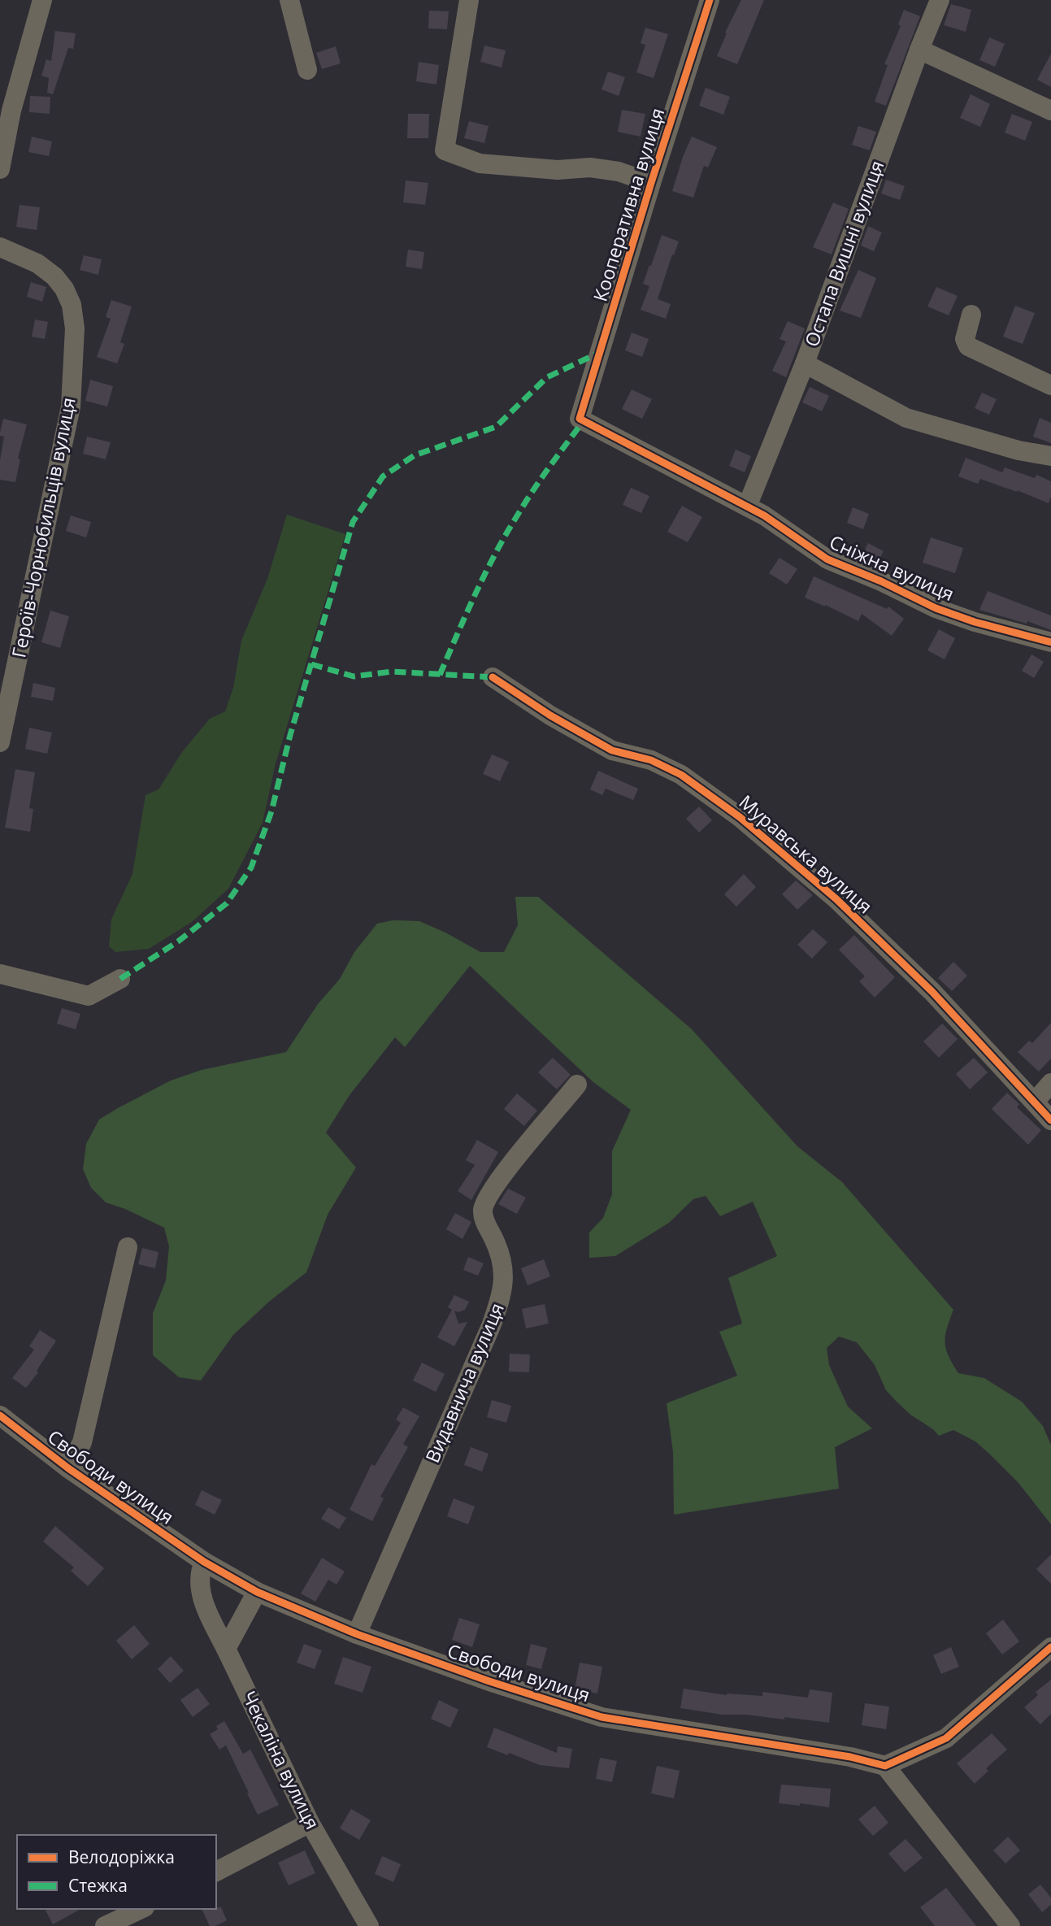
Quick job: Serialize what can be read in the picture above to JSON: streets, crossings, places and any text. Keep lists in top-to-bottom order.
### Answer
{
  "streets": {
    "street": [
      "Кооперативна вулиця",
      "Остапа Вишні вулиця",
      "Героїв-Чорнобильців вулиця",
      "Сніжна вулиця",
      "Муравська вулиця",
      "Видавнича вулиця",
      "Свободи вулиця",
      "Чекаліна вулиця"
    ]
  },
  "crossings": [
    ["Кооперативна вулиця", "Сніжна вулиця"],
    ["Остапа Вишні вулиця", "Сніжна вулиця"],
    ["Видавнича вулиця", "Свободи вулиця"],
    ["Свободи вулиця", "Чекаліна вулиця"]
  ],
  "legend": ["Велодоріжка", "Стежка"]
}
